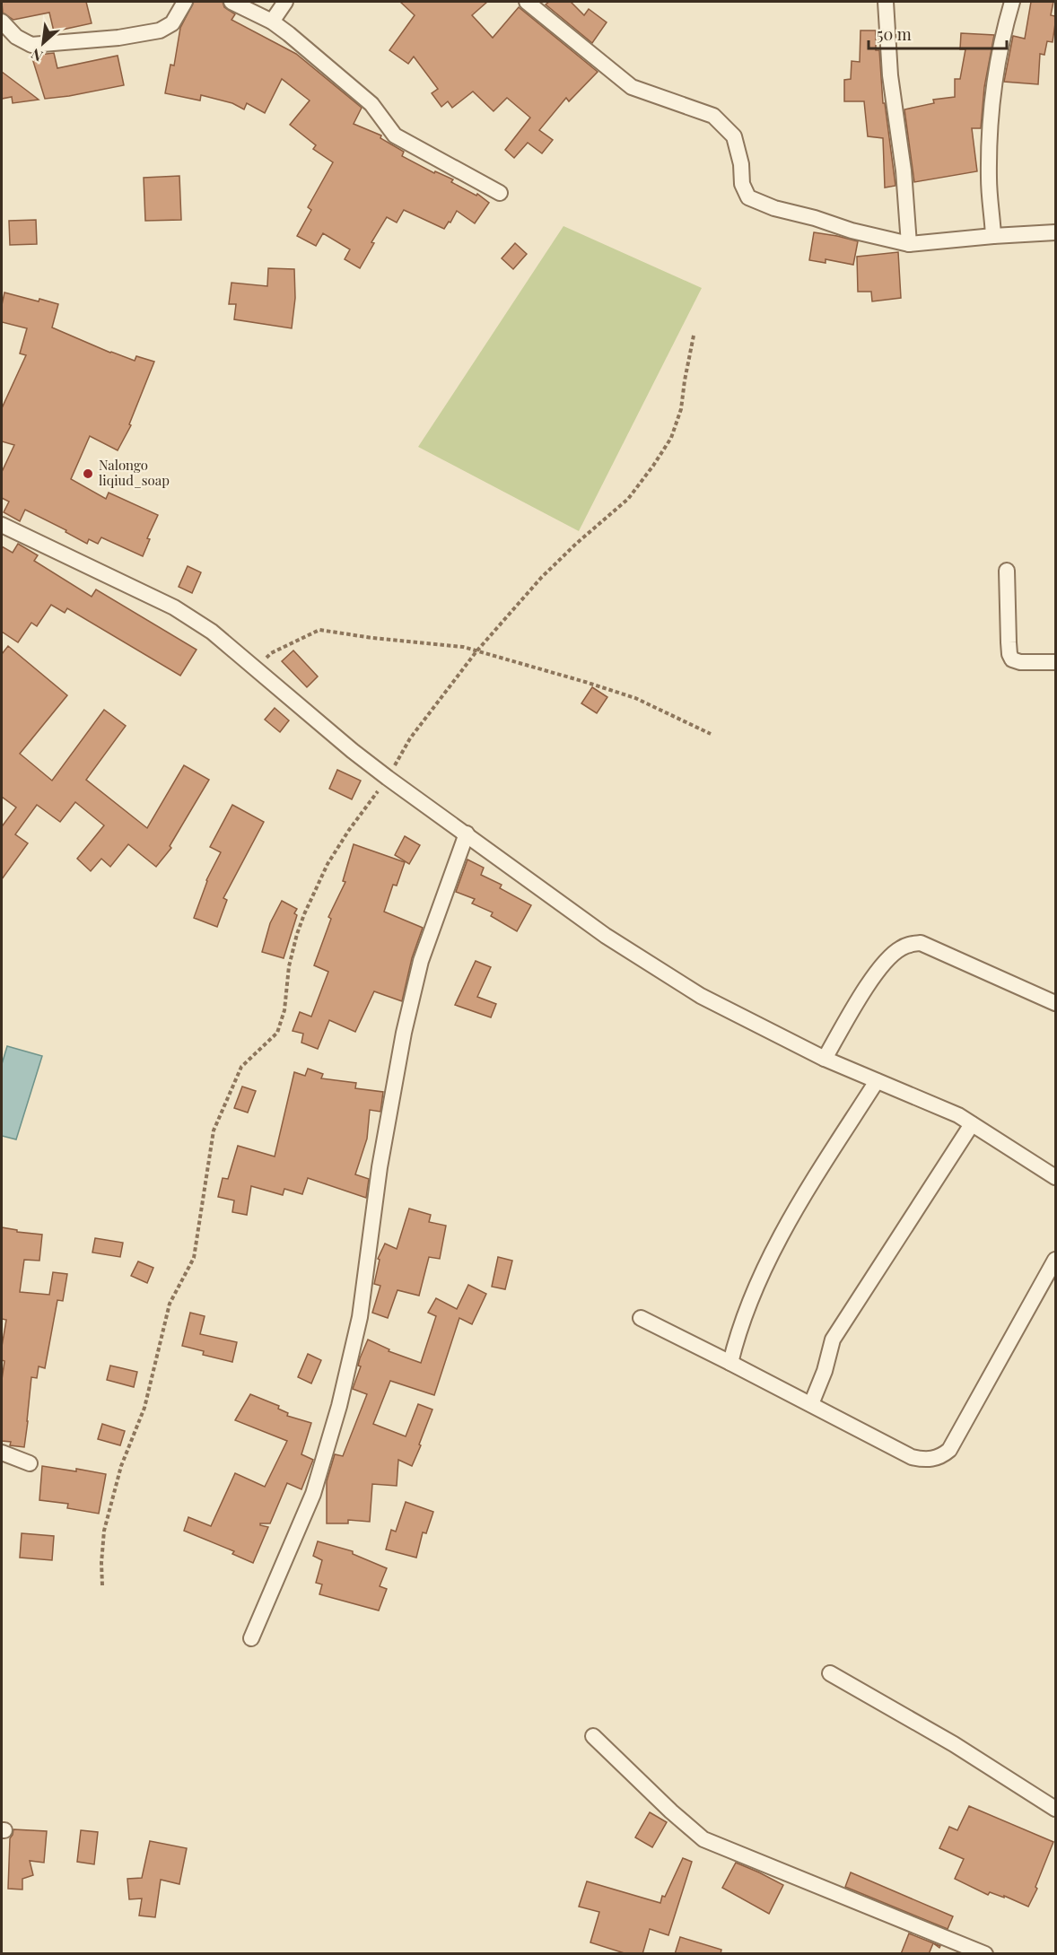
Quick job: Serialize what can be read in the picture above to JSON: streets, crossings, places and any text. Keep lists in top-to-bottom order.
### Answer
{
  "places": ["Nalongo liqiud_soap"],
  "scale_bar": "50 m",
  "north": "bottom left"
}
